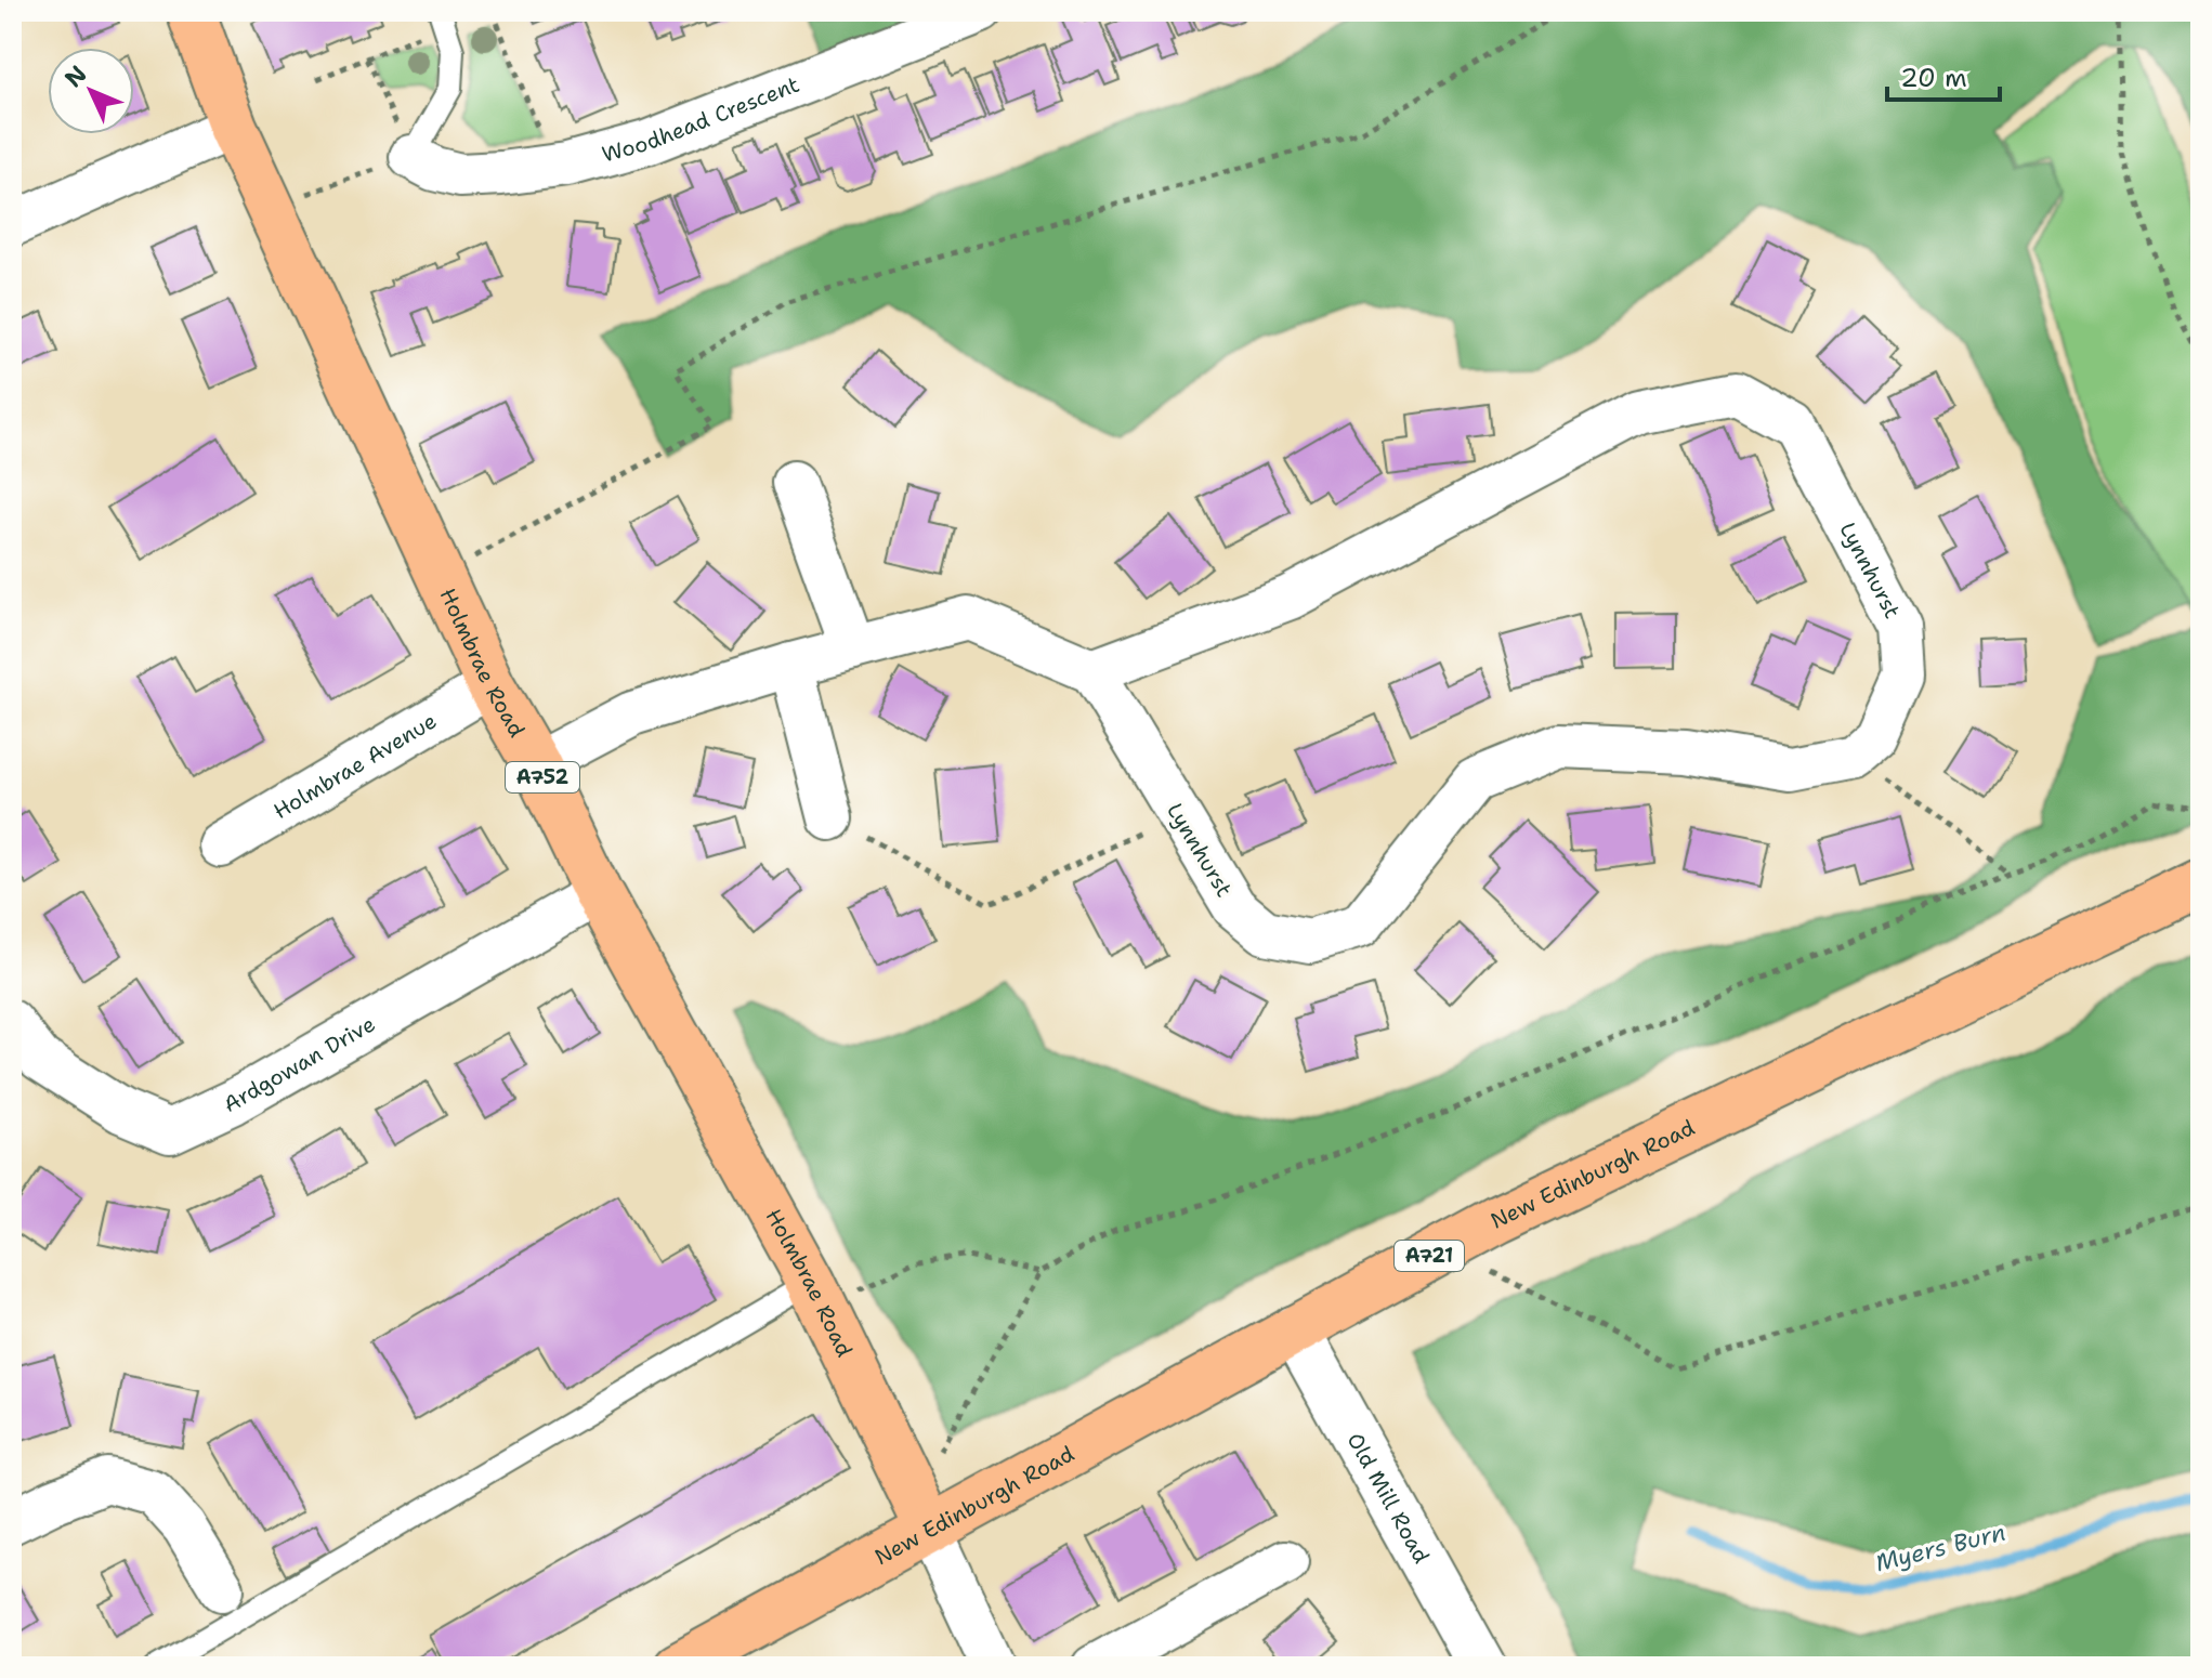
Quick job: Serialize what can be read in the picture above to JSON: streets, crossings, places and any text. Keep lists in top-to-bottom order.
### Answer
{
  "streets": {
    "main road": [
      "Holmbrae Road",
      "A752",
      "New Edinburgh Road",
      "A721"
    ],
    "street": [
      "Woodhead Crescent",
      "Lynnhurst",
      "Holmbrae Avenue",
      "Ardgowan Drive",
      "Old Mill Road"
    ]
  },
  "crossings": [
    ["Holmbrae Road", "Holmbrae Avenue"],
    ["Holmbrae Road", "Ardgowan Drive"],
    ["Holmbrae Road", "New Edinburgh Road"],
    ["New Edinburgh Road", "Old Mill Road"]
  ],
  "water": ["Myers Burn"],
  "scale_bar": "20 m",
  "north": "top left"
}
